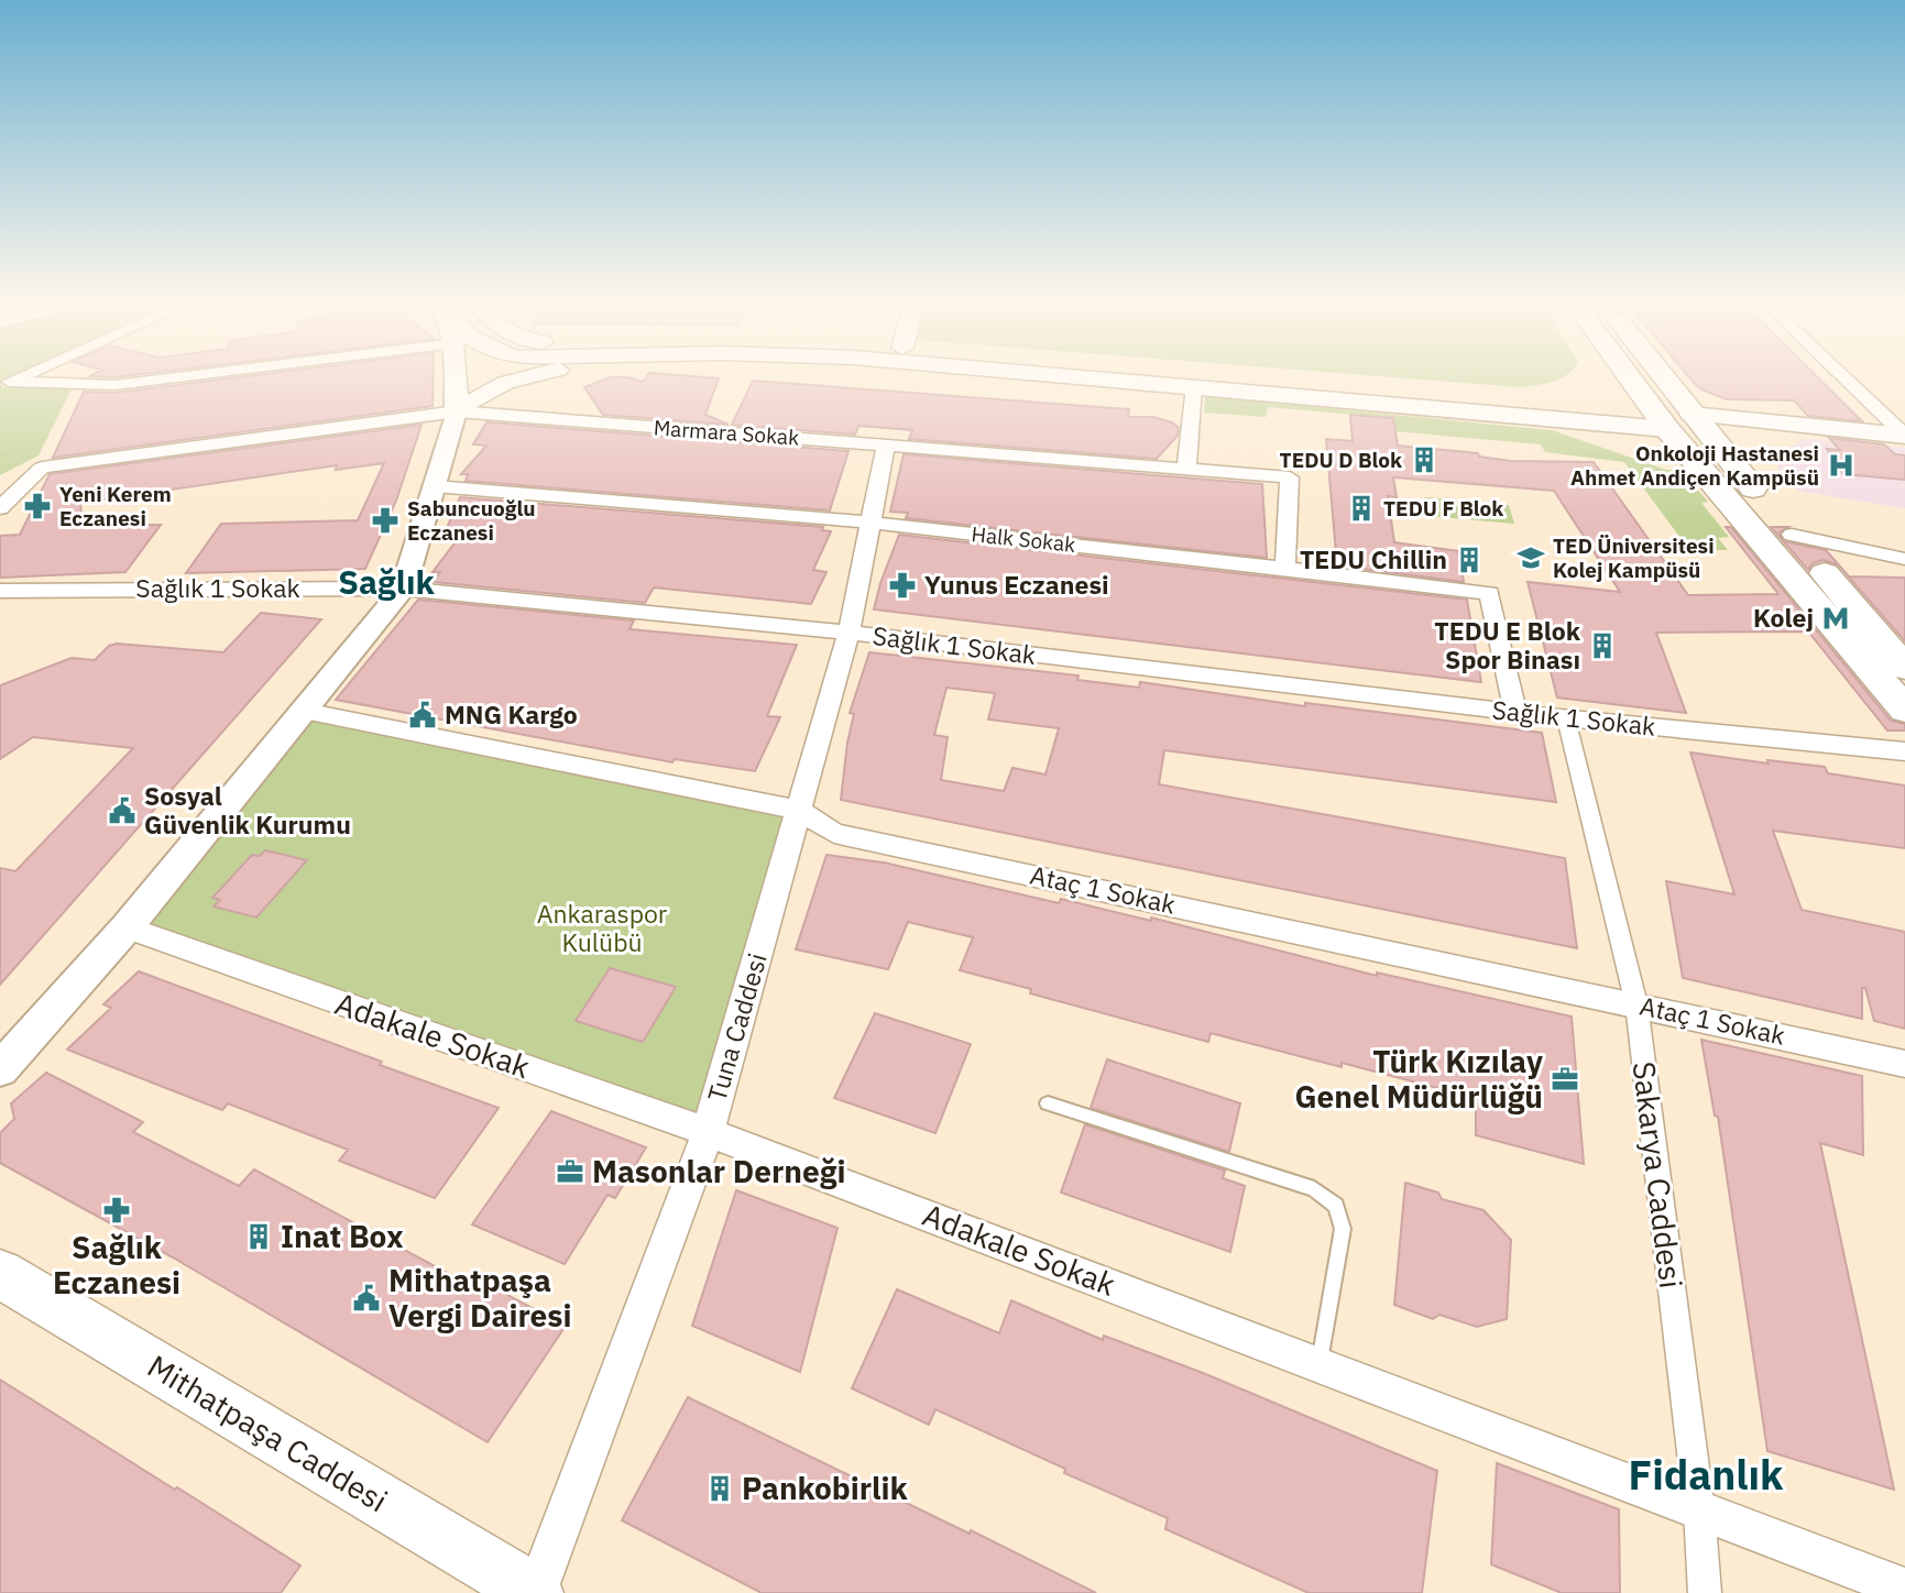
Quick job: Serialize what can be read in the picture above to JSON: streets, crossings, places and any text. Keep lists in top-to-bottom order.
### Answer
{
  "streets": {
    "main road": ["Mithatpaşa Caddesi"],
    "street": [
      "Marmara Sokak",
      "Halk Sokak",
      "Sağlık 1 Sokak",
      "Ataç 1 Sokak",
      "Tuna Caddesi",
      "Adakale Sokak",
      "Sakarya Caddesi"
    ]
  },
  "crossings": [
    ["Marmara Sokak", "Halk Sokak"],
    ["Marmara Sokak", "Tuna Caddesi"],
    ["Halk Sokak", "Sağlık 1 Sokak"],
    ["Halk Sokak", "Tuna Caddesi"],
    ["Sağlık 1 Sokak", "Tuna Caddesi"],
    ["Sağlık 1 Sokak", "Sakarya Caddesi"],
    ["Ataç 1 Sokak", "Tuna Caddesi"],
    ["Ataç 1 Sokak", "Sakarya Caddesi"],
    ["Tuna Caddesi", "Adakale Sokak"],
    ["Tuna Caddesi", "Mithatpaşa Caddesi"],
    ["Adakale Sokak", "Sakarya Caddesi"]
  ],
  "districts": ["Sağlık", "Fidanlık"],
  "parks": ["Ankaraspor Kulübü"],
  "places": {
    "building": [
      "TEDU D Blok",
      "TEDU F Blok",
      "TEDU Chillin",
      "TEDU E Blok Spor Binası",
      "Inat Box",
      "Pankobirlik"
    ],
    "hospital": ["Onkoloji Hastanesi Ahmet Andiçen Kampüsü"],
    "pharmacy": [
      "Yeni Kerem Eczanesi",
      "Sabuncuoğlu Eczanesi",
      "Yunus Eczanesi",
      "Sağlık Eczanesi"
    ],
    "school or university": ["TED Üniversitesi Kolej Kampüsü"],
    "metro station": ["Kolej"],
    "public building": ["MNG Kargo", "Sosyal Güvenlik Kurumu", "Mithatpaşa Vergi Dairesi"],
    "office": ["Türk Kızılay Genel Müdürlüğü", "Masonlar Derneği"]
  }
}
